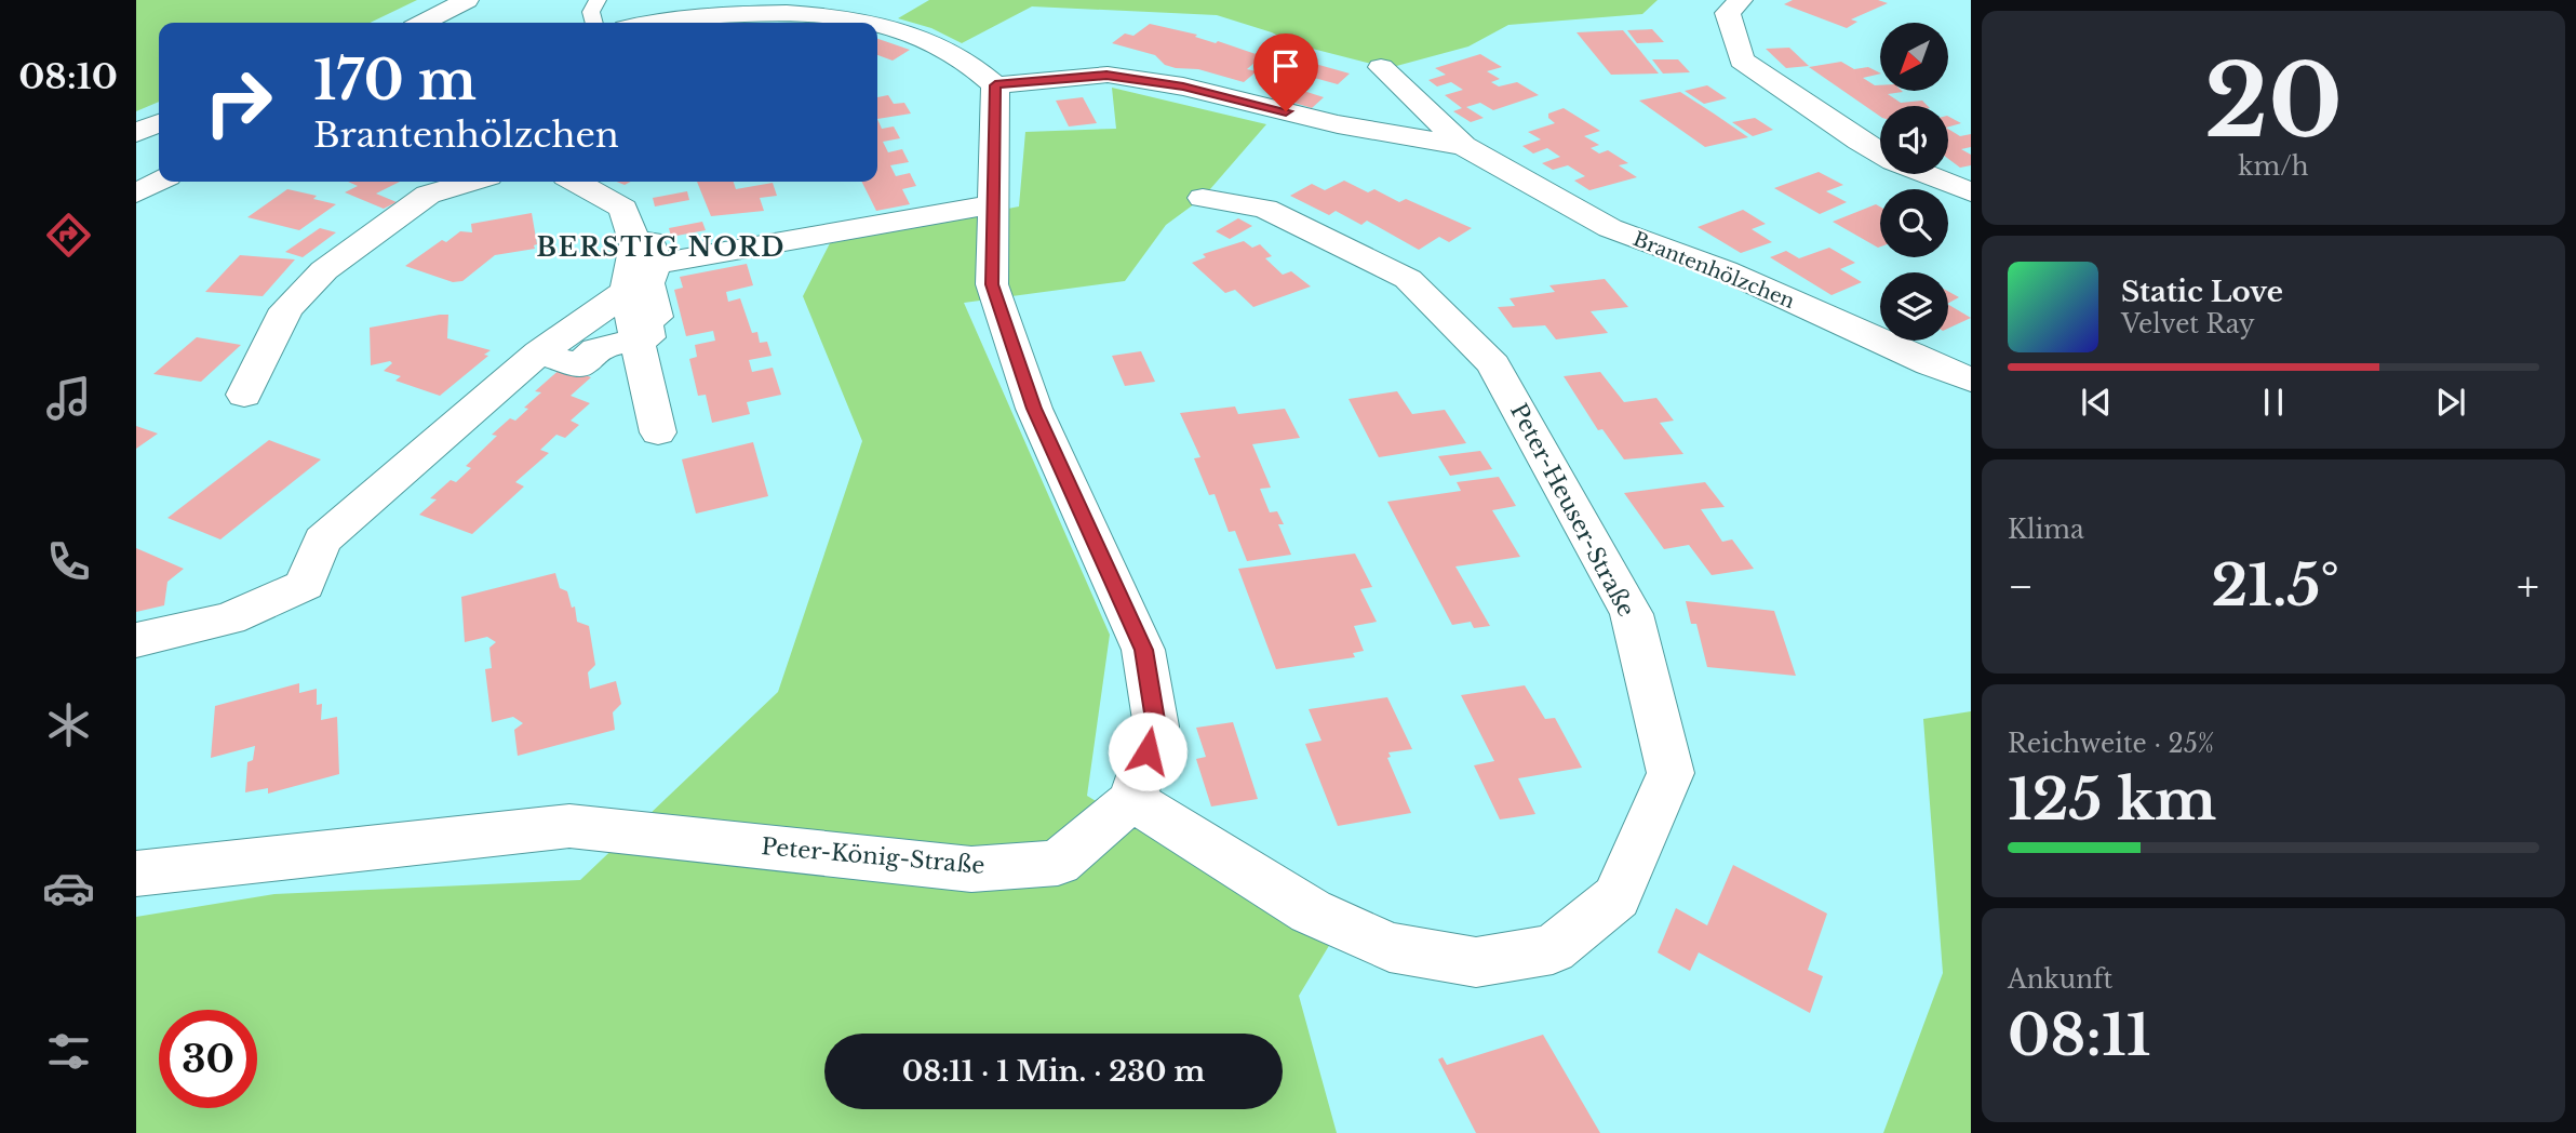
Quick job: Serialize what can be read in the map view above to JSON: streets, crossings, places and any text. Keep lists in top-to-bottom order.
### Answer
{
  "streets": {
    "street": ["Brantenhölzchen", "Peter-Heuser-Straße", "Peter-König-Straße"]
  },
  "crossings": [
    ["Peter-Heuser-Straße", "Peter-König-Straße"]
  ],
  "districts": ["BERSTIG NORD"],
  "north": "bottom left",
  "page": {
    "tabs": "08:10",
    "tile": [
      ["20", "km/h"],
      "Klima",
      ["Reichweite · 25%", "125 km"],
      ["Ankunft", "08:11"]
    ],
    "turn": ["170 m", "Brantenhölzchen"],
    "song": ["Static Love", "Velvet Ray"],
    "heat": ["−", "21.5°", "+"],
    "limit": "30",
    "trip": "08:11 · 1 Min. · 230 m"
  }
}
